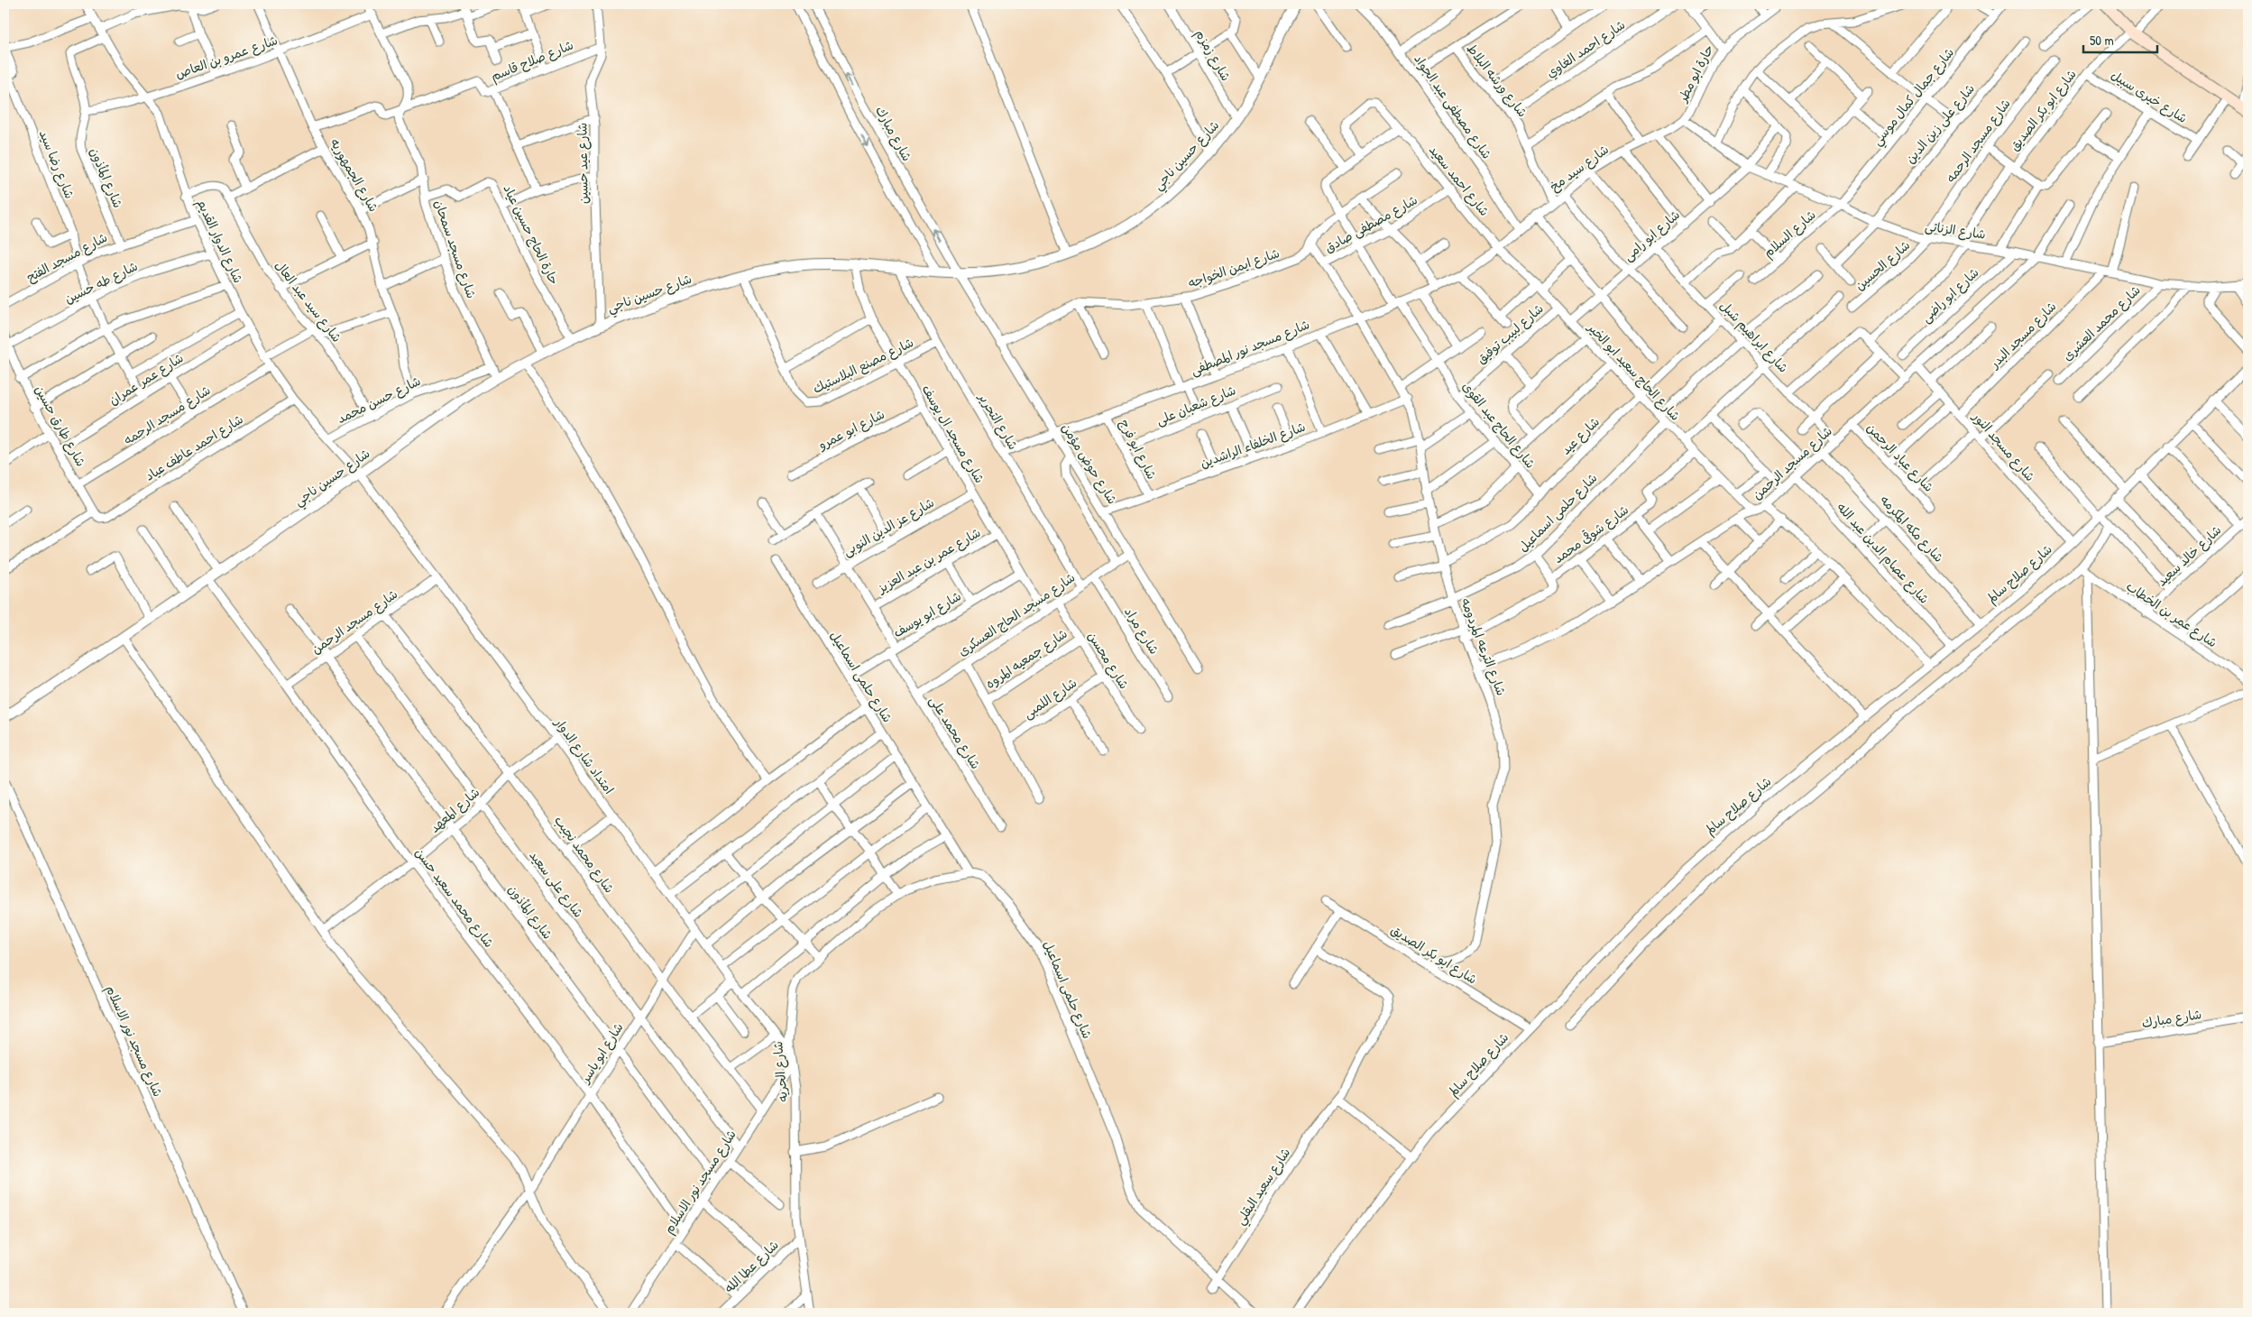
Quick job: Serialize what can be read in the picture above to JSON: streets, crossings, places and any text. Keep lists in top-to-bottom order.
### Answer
{
  "streets": {
    "street": [
      "شارع احمد الغاوي",
      "شارع زمزم",
      "شارع عمرو بن العاص",
      "شارع صلاح قاسم",
      "حارة ابو مطر",
      "شارع ورشه البلاط",
      "شارع جمال كمال موسي",
      "شارع خيرى سبيل",
      "شارع مصطفى عبد الجواد",
      "شارع ابو بكر الصديق",
      "شارع على زين الدين",
      "شارع مبارك",
      "شارع مسجد الرحمه",
      "شارع حسين ناجي",
      "شارع عيد حسين",
      "شارع رضا سيد",
      "شارع سيد مخ",
      "شارع الجمهوريه",
      "شارع المأذون",
      "شارع احمد سعيد",
      "شارع مصطفى صادق",
      "شارع الزناتى",
      "شارع السلام",
      "حارة الحاج حسين عياد",
      "شارع ابو رامى",
      "شارع الدوار القديم",
      "شارع مسجد سمحان",
      "شارع مسجد الفتح",
      "شارع الحسين",
      "شارع ايمن الخواجه",
      "شارع طه حسين",
      "شارع ابو راضى",
      "شارع سيد عبد العال",
      "شارع محمد العشرى",
      "شارع لبيب توفيق",
      "شارع مسجد البدر",
      "شارع ابراهيم شبل",
      "شارع مسجد نور المصطفى",
      "شارع مصنع البلاستيك",
      "شارع الحاج سعيد ابو الخير",
      "شارع عمر عمران",
      "شارع حسن محمد",
      "شارع شعبان على",
      "شارع التحرير",
      "شارع الحاج عبد القوى",
      "شارع طارق حسين",
      "شارع ابو عمرو",
      "شارع مسجد ال يوسف",
      "شارع عيد",
      "شارع الخلفاء الراشدين",
      "شارع مسجد النور",
      "شارع احمد عاطف عياد",
      "شارع ابو فرج",
      "شارع عباد الرحمن",
      "شارع مسجد الرحمن",
      "شارع حوض مؤمن",
      "شارع حلمى اسماعيل",
      "شارع عز الدين النوبى",
      "شارع مكه المكرمه",
      "شارع شوقى محمد",
      "شارع عصام الدين عبد الله",
      "شارع خالد سعيد",
      "شارع عمر بن عبد العزيز",
      "شارع صلاح سالم",
      "شارع ابو يوسف",
      "شارع مسجد الحاج العسكرى",
      "شارع عمر بن الخطاب",
      "شارع مراد",
      "شارع الترعه المردومه",
      "شارع جمعيه المروه",
      "شارع محسن",
      "شارع اللمبى",
      "شارع محمد على",
      "امتداد شارع الدوار",
      "شارع المعهد",
      "شارع محمد نجيب",
      "شارع على سعيد",
      "شارع محمد سعيد حسن",
      "شارع مسجد نور الاسلام",
      "شارع ابو ياسر",
      "شارع الحريه",
      "شارع سعيد البقلي",
      "شارع عطا الله"
    ]
  },
  "crossings": [
    ["شارع احمد الغاوي", "شارع ورشه البلاط"],
    ["شارع زمزم", "شارع حسين ناجي"],
    ["شارع عمرو بن العاص", "شارع الجمهوريه"],
    ["شارع عمرو بن العاص", "شارع المأذون"],
    ["شارع عمرو بن العاص", "شارع الدوار القديم"],
    ["شارع عمرو بن العاص", "شارع مسجد سمحان"],
    ["شارع صلاح قاسم", "شارع عيد حسين"],
    ["شارع صلاح قاسم", "شارع مسجد سمحان"],
    ["حارة ابو مطر", "شارع سيد مخ"],
    ["حارة ابو مطر", "شارع الزناتى"],
    ["شارع ورشه البلاط", "شارع سيد مخ"],
    ["شارع جمال كمال موسي", "شارع الزناتى"],
    ["شارع جمال كمال موسي", "شارع السلام"],
    ["شارع خيرى سبيل", "شارع ابو بكر الصديق"],
    ["شارع مصطفى عبد الجواد", "شارع سيد مخ"],
    ["شارع ابو بكر الصديق", "شارع الزناتى"],
    ["شارع ابو بكر الصديق", "شارع صلاح سالم"],
    ["شارع ابو بكر الصديق", "شارع الترعه المردومه"],
    ["شارع على زين الدين", "شارع الزناتى"],
    ["شارع مبارك", "شارع حسين ناجي"],
    ["شارع مبارك", "شارع حوض مؤمن"],
    ["شارع مسجد الرحمه", "شارع الزناتى"],
    ["شارع مسجد الرحمه", "شارع الدوار القديم"],
    ["شارع مسجد الرحمه", "شارع الحسين"],
    ["شارع مسجد الرحمه", "شارع طارق حسين"],
    ["شارع حسين ناجي", "شارع عيد حسين"],
    ["شارع حسين ناجي", "حارة الحاج حسين عياد"],
    ["شارع حسين ناجي", "شارع الدوار القديم"],
    ["شارع حسين ناجي", "شارع مسجد سمحان"],
    ["شارع حسين ناجي", "شارع مصنع البلاستيك"],
    ["شارع حسين ناجي", "شارع التحرير"],
    ["شارع حسين ناجي", "شارع مسجد ال يوسف"],
    ["شارع حسين ناجي", "شارع حوض مؤمن"],
    ["شارع حسين ناجي", "امتداد شارع الدوار"],
    ["شارع حسين ناجي", "شارع محمد سعيد حسن"],
    ["شارع رضا سيد", "شارع مسجد الفتح"],
    ["شارع رضا سيد", "شارع طه حسين"],
    ["شارع رضا سيد", "شارع عمر عمران"],
    ["شارع سيد مخ", "شارع احمد سعيد"],
    ["شارع سيد مخ", "شارع الزناتى"],
    ["شارع سيد مخ", "شارع ابراهيم شبل"],
    ["شارع سيد مخ", "شارع مسجد نور المصطفى"],
    ["شارع سيد مخ", "شارع الحاج سعيد ابو الخير"],
    ["شارع الجمهوريه", "شارع حسن محمد"],
    ["شارع المأذون", "شارع الدوار القديم"],
    ["شارع المأذون", "شارع مسجد الفتح"],
    ["شارع المأذون", "شارع مسجد الرحمن"],
    ["شارع المأذون", "شارع المعهد"],
    ["شارع المأذون", "شارع مسجد نور الاسلام"],
    ["شارع المأذون", "شارع ابو ياسر"],
    ["شارع احمد سعيد", "شارع مصطفى صادق"],
    ["شارع احمد سعيد", "شارع مسجد نور المصطفى"],
    ["شارع احمد سعيد", "شارع الحاج سعيد ابو الخير"],
    ["شارع مصطفى صادق", "شارع الحاج عبد القوى"],
    ["شارع مصطفى صادق", "شارع الترعه المردومه"],
    ["شارع الزناتى", "شارع السلام"],
    ["شارع الزناتى", "شارع ابو رامى"],
    ["شارع الزناتى", "شارع الحسين"],
    ["شارع الزناتى", "شارع ابو راضى"],
    ["شارع الزناتى", "شارع محمد العشرى"],
    ["شارع الزناتى", "شارع مسجد البدر"],
    ["شارع الزناتى", "شارع مسجد الرحمن"],
    ["حارة الحاج حسين عياد", "شارع مسجد سمحان"],
    ["شارع ابو رامى", "شارع ابراهيم شبل"],
    ["شارع ابو رامى", "شارع الحاج سعيد ابو الخير"],
    ["شارع الدوار القديم", "شارع مسجد الفتح"],
    ["شارع الدوار القديم", "شارع طه حسين"],
    ["شارع الدوار القديم", "شارع عمر عمران"],
    ["شارع الدوار القديم", "شارع حسن محمد"],
    ["شارع الدوار القديم", "شارع احمد عاطف عياد"],
    ["شارع الدوار القديم", "امتداد شارع الدوار"],
    ["شارع مسجد سمحان", "شارع حسن محمد"],
    ["شارع ايمن الخواجه", "شارع الحاج عبد القوى"],
    ["شارع ايمن الخواجه", "شارع الترعه المردومه"],
    ["شارع طه حسين", "شارع طارق حسين"],
    ["شارع سيد عبد العال", "شارع حسن محمد"],
    ["شارع لبيب توفيق", "شارع الحاج سعيد ابو الخير"],
    ["شارع لبيب توفيق", "شارع الحاج عبد القوى"],
    ["شارع مسجد البدر", "شارع مسجد النور"],
    ["شارع ابراهيم شبل", "شارع عيد"],
    ["شارع ابراهيم شبل", "شارع مسجد الرحمن"],
    ["شارع مسجد نور المصطفى", "شارع الحاج سعيد ابو الخير"],
    ["شارع مسجد نور المصطفى", "شارع التحرير"],
    ["شارع مسجد نور المصطفى", "شارع الحاج عبد القوى"],
    ["شارع مسجد نور المصطفى", "شارع ابو فرج"],
    ["شارع مسجد نور المصطفى", "شارع حوض مؤمن"],
    ["شارع مسجد نور المصطفى", "شارع الترعه المردومه"],
    ["شارع مصنع البلاستيك", "شارع التحرير"],
    ["شارع مصنع البلاستيك", "شارع مسجد ال يوسف"],
    ["شارع الحاج سعيد ابو الخير", "شارع عيد"],
    ["شارع الحاج سعيد ابو الخير", "شارع مسجد الرحمن"],
    ["شارع الحاج سعيد ابو الخير", "شارع حلمى اسماعيل"],
    ["شارع الحاج سعيد ابو الخير", "شارع شوقى محمد"],
    ["شارع عمر عمران", "شارع طارق حسين"],
    ["شارع شعبان على", "شارع ابو فرج"],
    ["شارع التحرير", "شارع مسجد الحاج العسكرى"],
    ["شارع الحاج عبد القوى", "شارع عيد"],
    ["شارع طارق حسين", "شارع احمد عاطف عياد"],
    ["شارع ابو عمرو", "شارع مسجد ال يوسف"],
    ["شارع مسجد ال يوسف", "شارع عز الدين النوبى"],
    ["شارع مسجد ال يوسف", "شارع عمر بن عبد العزيز"],
    ["شارع مسجد ال يوسف", "شارع ابو يوسف"],
    ["شارع مسجد ال يوسف", "شارع مسجد الحاج العسكرى"],
    ["شارع عيد", "شارع الترعه المردومه"],
    ["شارع الخلفاء الراشدين", "شارع ابو فرج"],
    ["شارع الخلفاء الراشدين", "شارع حوض مؤمن"],
    ["شارع الخلفاء الراشدين", "شارع الترعه المردومه"],
    ["شارع مسجد النور", "شارع مسجد الرحمن"],
    ["شارع مسجد النور", "شارع صلاح سالم"],
    ["شارع عباد الرحمن", "شارع مسجد الرحمن"],
    ["شارع مسجد الرحمن", "شارع مكه المكرمه"],
    ["شارع مسجد الرحمن", "شارع عصام الدين عبد الله"],
    ["شارع مسجد الرحمن", "شارع الترعه المردومه"],
    ["شارع مسجد الرحمن", "امتداد شارع الدوار"],
    ["شارع مسجد الرحمن", "شارع محمد نجيب"],
    ["شارع مسجد الرحمن", "شارع على سعيد"],
    ["شارع مسجد الرحمن", "شارع محمد سعيد حسن"],
    ["شارع حوض مؤمن", "شارع مسجد الحاج العسكرى"],
    ["شارع حلمى اسماعيل", "شارع ابو يوسف"],
    ["شارع حلمى اسماعيل", "شارع الترعه المردومه"],
    ["شارع حلمى اسماعيل", "شارع الحريه"],
    ["شارع حلمى اسماعيل", "شارع سعيد البقلي"],
    ["شارع عز الدين النوبى", "شارع محمد على"],
    ["شارع مكه المكرمه", "شارع صلاح سالم"],
    ["شارع شوقى محمد", "شارع الترعه المردومه"],
    ["شارع عصام الدين عبد الله", "شارع صلاح سالم"],
    ["شارع خالد سعيد", "شارع عمر بن الخطاب"],
    ["شارع عمر بن عبد العزيز", "شارع محمد على"],
    ["شارع ابو يوسف", "شارع محمد على"],
    ["شارع مسجد الحاج العسكرى", "شارع مراد"],
    ["شارع مسجد الحاج العسكرى", "شارع محسن"],
    ["شارع مسجد الحاج العسكرى", "شارع محمد على"],
    ["شارع جمعيه المروه", "شارع محسن"],
    ["شارع محسن", "شارع اللمبى"],
    ["امتداد شارع الدوار", "شارع المعهد"],
    ["امتداد شارع الدوار", "شارع ابو ياسر"],
    ["امتداد شارع الدوار", "شارع الحريه"],
    ["شارع المعهد", "شارع محمد نجيب"],
    ["شارع المعهد", "شارع على سعيد"],
    ["شارع المعهد", "شارع محمد سعيد حسن"],
    ["شارع محمد نجيب", "شارع مسجد نور الاسلام"],
    ["شارع محمد نجيب", "شارع ابو ياسر"],
    ["شارع على سعيد", "شارع مسجد نور الاسلام"],
    ["شارع على سعيد", "شارع ابو ياسر"],
    ["شارع محمد سعيد حسن", "شارع مسجد نور الاسلام"],
    ["شارع محمد سعيد حسن", "شارع ابو ياسر"],
    ["شارع مسجد نور الاسلام", "شارع الحريه"],
    ["شارع الحريه", "شارع عطا الله"]
  ],
  "scale_bar": "50 m"
}
